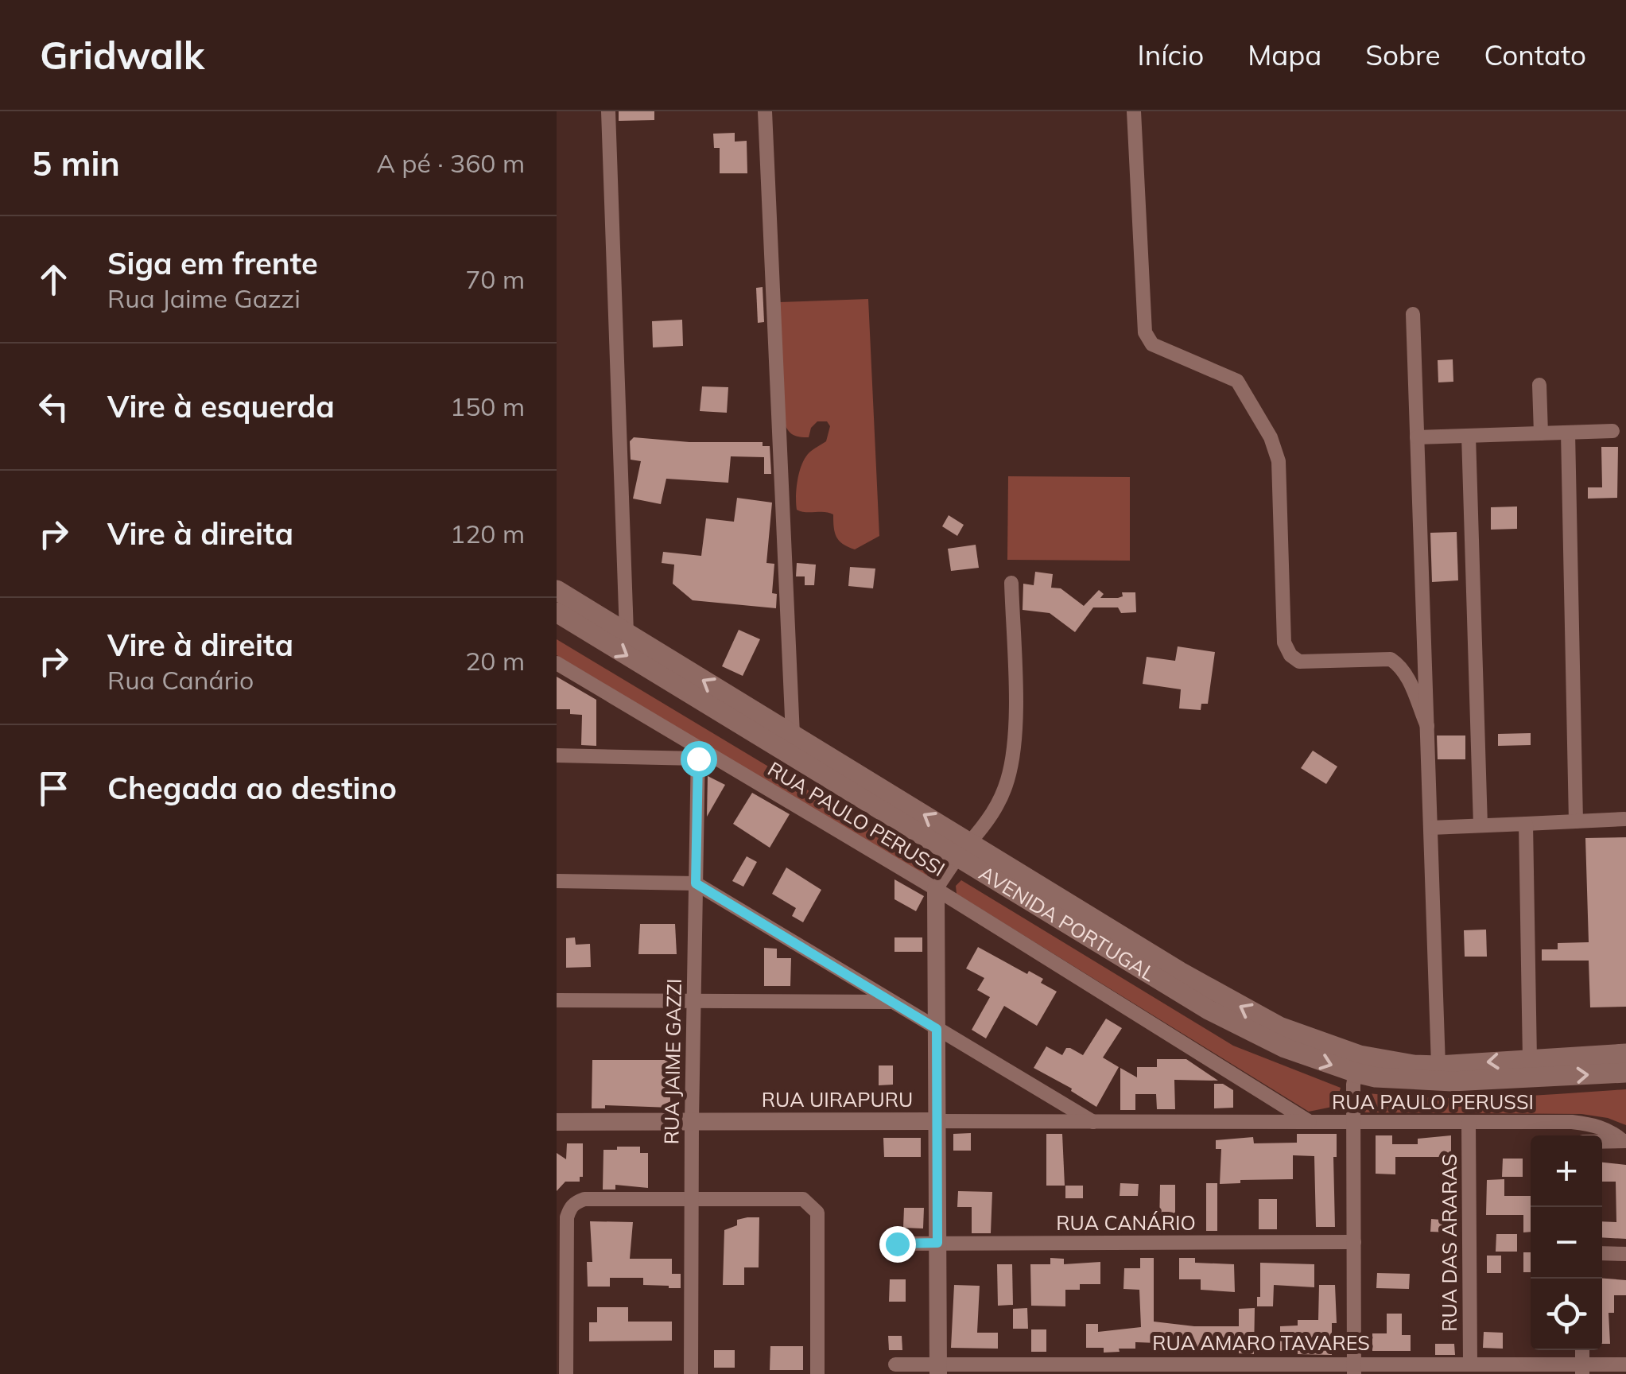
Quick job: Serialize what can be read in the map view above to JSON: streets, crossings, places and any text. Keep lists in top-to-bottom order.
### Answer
{
  "streets": {
    "main road": ["AVENIDA PORTUGAL"],
    "street": [
      "RUA PAULO PERUSSI",
      "RUA JAIME GAZZI",
      "RUA UIRAPURU",
      "RUA CANÁRIO",
      "RUA DAS ARARAS",
      "RUA AMARO TAVARES"
    ]
  },
  "crossings": [
    ["RUA PAULO PERUSSI", "RUA JAIME GAZZI"],
    ["RUA PAULO PERUSSI", "RUA UIRAPURU"],
    ["RUA PAULO PERUSSI", "RUA DAS ARARAS"],
    ["RUA JAIME GAZZI", "RUA UIRAPURU"],
    ["RUA DAS ARARAS", "RUA AMARO TAVARES"]
  ],
  "page": {
    "header": "Gridwalk",
    "nav": [
      "Início",
      "Mapa",
      "Sobre",
      "Contato"
    ],
    "heading": ["5 min", "A pé · 360 m"],
    "list": [
      ["Siga em frente", "Rua Jaime Gazzi", "70 m"],
      ["Vire à esquerda", "150 m"],
      ["Vire à direita", "120 m"],
      ["Vire à direita", "Rua Canário", "20 m"],
      "Chegada ao destino"
    ],
    "map_buttons": ["+", "−"]
  }
}
